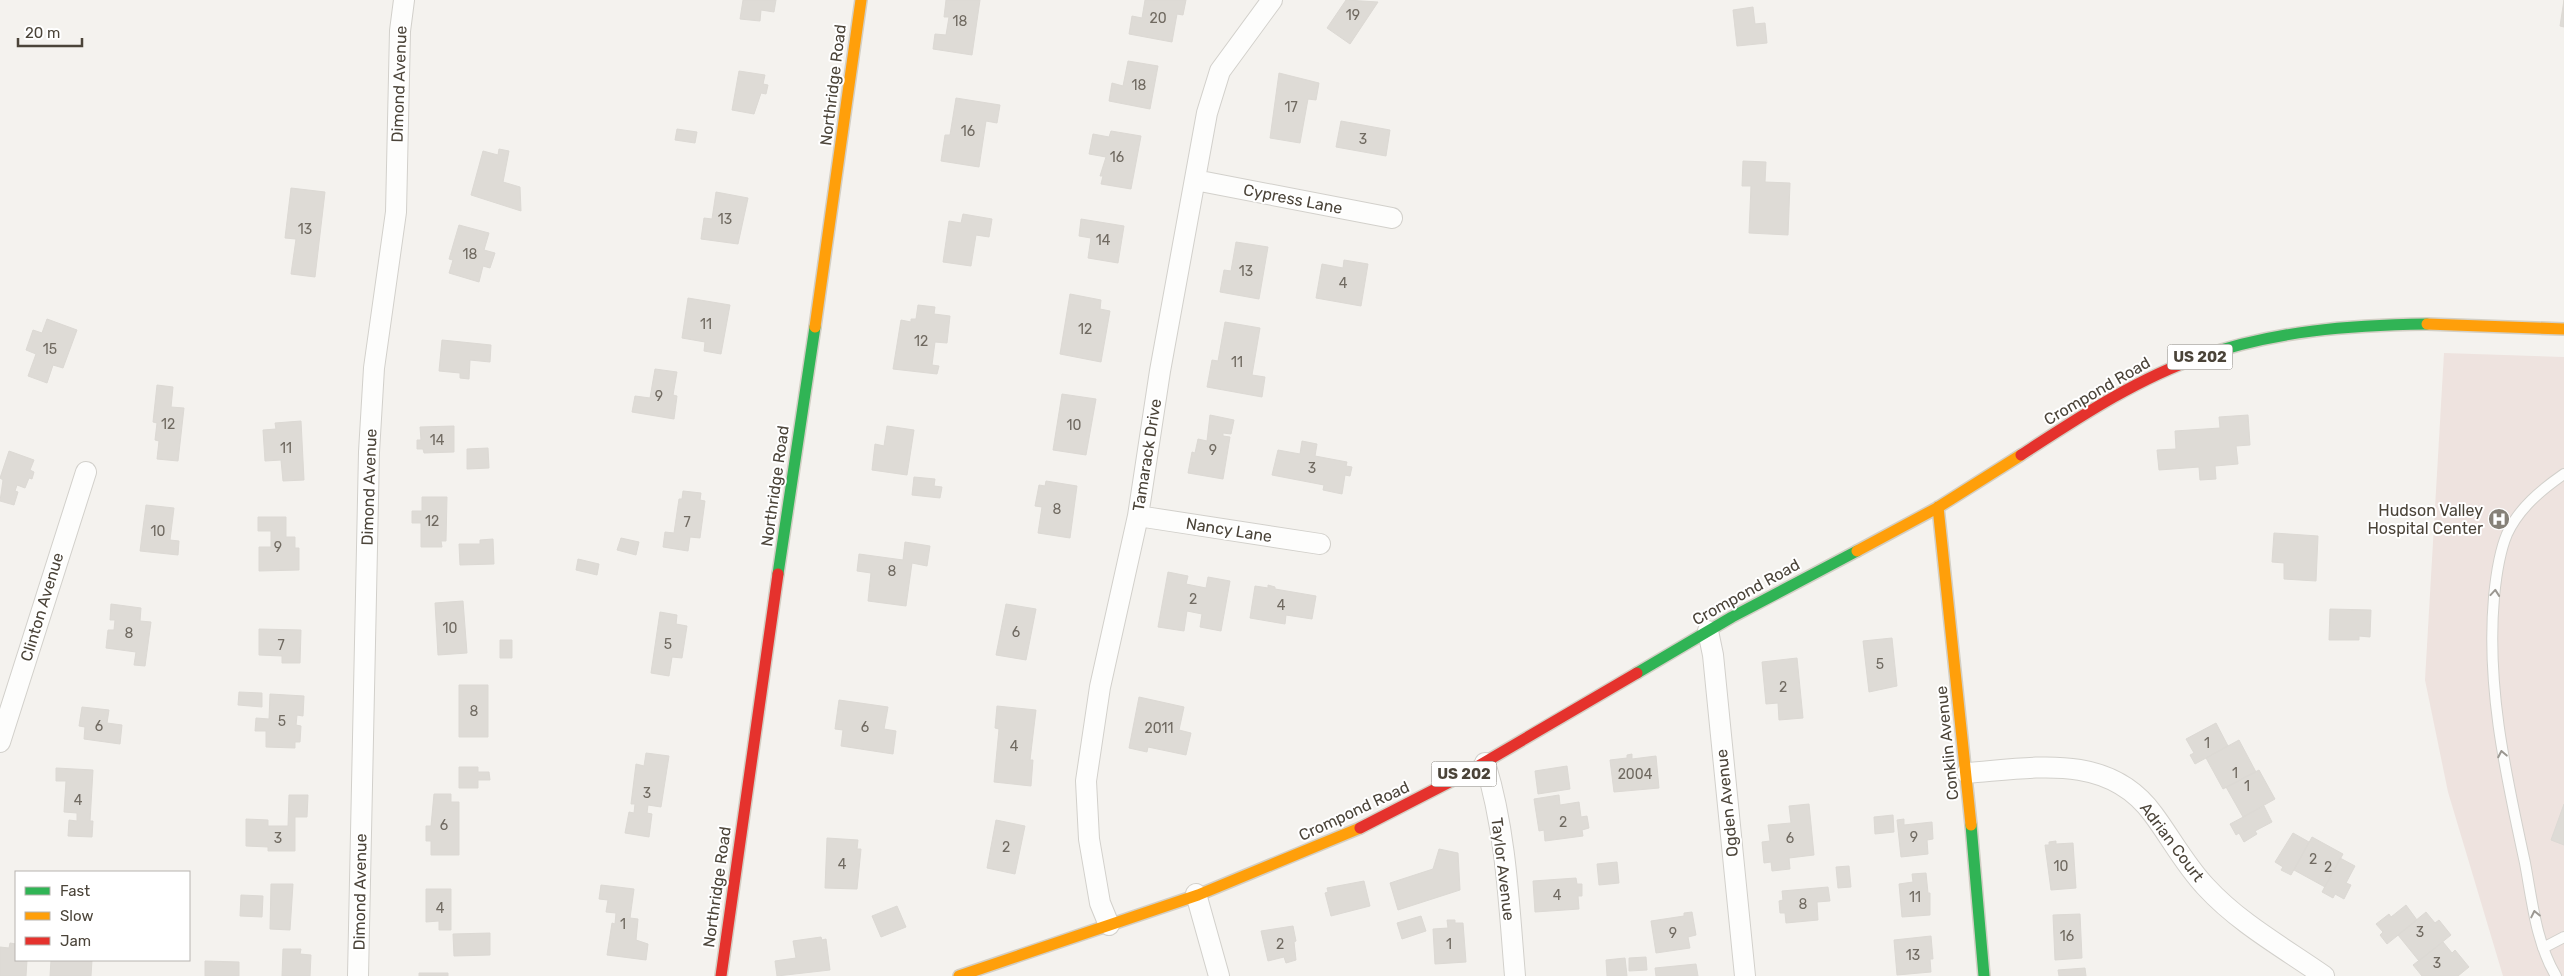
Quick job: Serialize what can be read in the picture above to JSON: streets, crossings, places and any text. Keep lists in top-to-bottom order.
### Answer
{
  "streets": {
    "main road": [
      "Northridge Road",
      "US 202",
      "Crompond Road",
      "Conklin Avenue"
    ],
    "street": [
      "Dimond Avenue",
      "Cypress Lane",
      "Tamarack Drive",
      "Nancy Lane",
      "Clinton Avenue",
      "Ogden Avenue",
      "Adrian Court",
      "Taylor Avenue"
    ]
  },
  "crossings": [
    ["Cypress Lane", "Tamarack Drive"],
    ["Crompond Road", "Tamarack Drive"],
    ["Crompond Road", "Conklin Avenue"],
    ["Crompond Road", "Ogden Avenue"],
    ["Crompond Road", "Taylor Avenue"],
    ["Tamarack Drive", "Nancy Lane"],
    ["Conklin Avenue", "Adrian Court"]
  ],
  "places": {
    "hospital": ["Hudson Valley Hospital Center"]
  },
  "house_numbers": [
    "19",
    "20",
    "18",
    "18",
    "17",
    "16",
    "3",
    "16",
    "13",
    "13",
    "14",
    "18",
    "13",
    "4",
    "11",
    "12",
    "12",
    "15",
    "11",
    "9",
    "12",
    "10",
    "14",
    "11",
    "9",
    "3",
    "8",
    "12",
    "7",
    "10",
    "9",
    "8",
    "2",
    "4",
    "10",
    "6",
    "8",
    "5",
    "7",
    "5",
    "2",
    "8",
    "5",
    "6",
    "6",
    "2011",
    "1",
    "4",
    "1",
    "2004",
    "1",
    "3",
    "4",
    "2",
    "6",
    "9",
    "3",
    "6",
    "2",
    "2",
    "4",
    "10",
    "2",
    "4",
    "11",
    "8",
    "4",
    "1",
    "3",
    "9",
    "16",
    "2",
    "1",
    "13",
    "3"
  ],
  "legend": ["Fast", "Slow", "Jam"],
  "scale_bar": "20 m"
}
